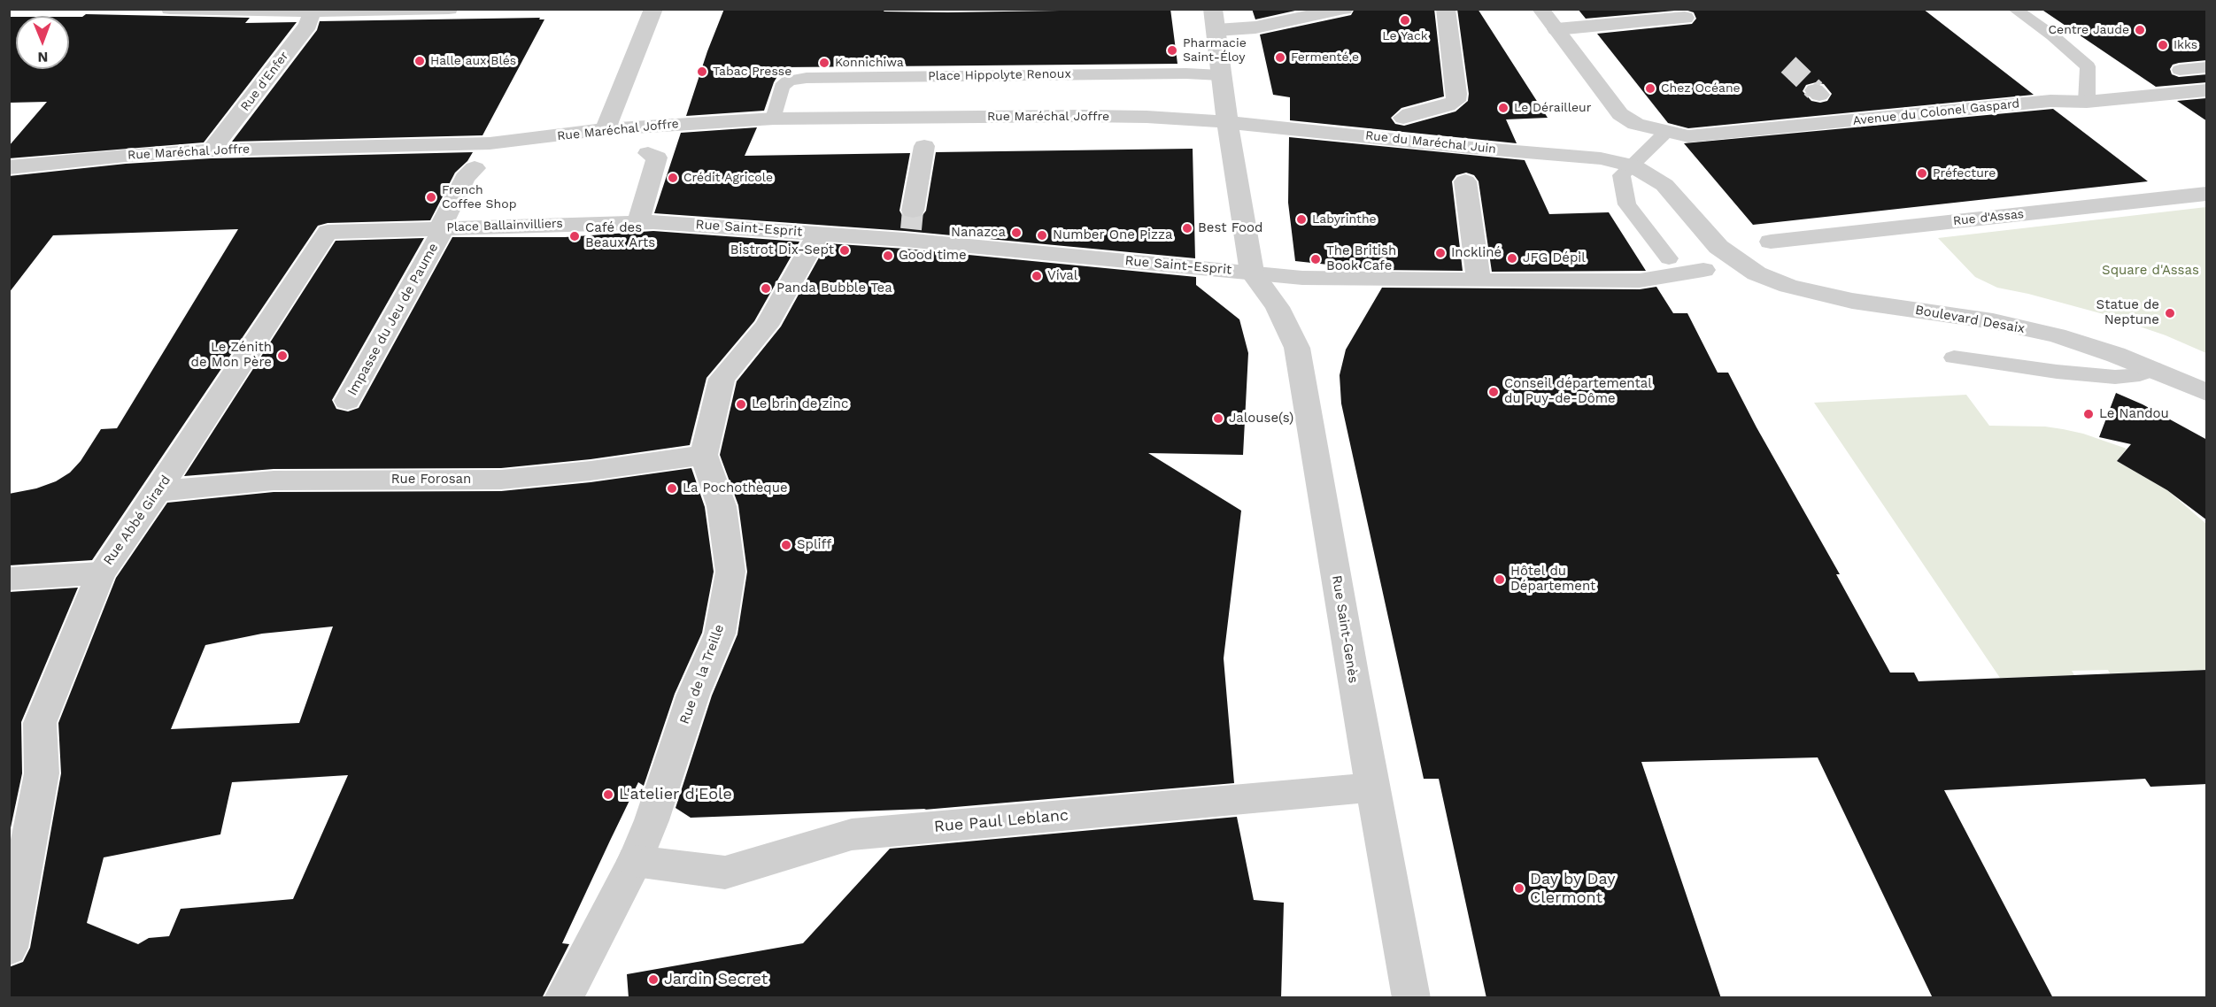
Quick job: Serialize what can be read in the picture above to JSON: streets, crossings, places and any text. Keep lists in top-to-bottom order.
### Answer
{
  "streets": {
    "street": [
      "Rue d'Enfer",
      "Avenue du Colonel Gaspard",
      "Rue Maréchal Joffre",
      "Rue du Maréchal Juin",
      "Rue d'Assas",
      "Place Ballainvilliers",
      "Rue Saint-Esprit",
      "Impasse du Jeu de Paume",
      "Boulevard Desaix",
      "Rue Forosan",
      "Rue Abbé Girard",
      "Rue Saint-Genès",
      "Rue de la Treille",
      "Rue Paul Leblanc"
    ],
    "lane": ["Place Hippolyte Renoux"]
  },
  "crossings": [
    ["Place Hippolyte Renoux", "Rue Maréchal Joffre"],
    ["Rue d'Enfer", "Rue Maréchal Joffre"],
    ["Rue Maréchal Joffre", "Rue du Maréchal Juin"],
    ["Rue du Maréchal Juin", "Boulevard Desaix"],
    ["Place Ballainvilliers", "Rue Saint-Esprit"],
    ["Place Ballainvilliers", "Impasse du Jeu de Paume"],
    ["Place Ballainvilliers", "Rue Abbé Girard"],
    ["Rue Saint-Esprit", "Rue Saint-Genès"],
    ["Impasse du Jeu de Paume", "Rue Abbé Girard"],
    ["Rue Forosan", "Rue Abbé Girard"],
    ["Rue Forosan", "Rue de la Treille"],
    ["Rue Saint-Genès", "Rue Paul Leblanc"],
    ["Rue de la Treille", "Rue Paul Leblanc"]
  ],
  "parks": ["Square d'Assas"],
  "places": [
    "Le Yack",
    "Centre Jaude",
    "Ikks",
    "Pharmacie Saint-Éloy",
    "Fermenté.e",
    "Halle aux Blés",
    "Konnichiwa",
    "Tabac Presse",
    "Chez Océane",
    "Le Dérailleur",
    "Préfecture",
    "Crédit Agricole",
    "French Coffee Shop",
    "Labyrinthe",
    "Best Food",
    "Nanazca",
    "Number One Pizza",
    "Café des Beaux Arts",
    "Bistrot Dix-Sept",
    "Inckliné",
    "Good time",
    "JFG Dépil",
    "The British Book Cafe",
    "Vival",
    "Panda Bubble Tea",
    "Statue de Neptune",
    "Le Zénith de Mon Père",
    "Conseil départemental du Puy-de-Dôme",
    "Le brin de zinc",
    "Le Nandou",
    "Jalouse(s)",
    "La Pochothèque",
    "Spliff",
    "Hôtel du Département",
    "L'atelier d'Eole",
    "Day by Day Clermont",
    "Jardin Secret"
  ],
  "north": "bottom"
}
